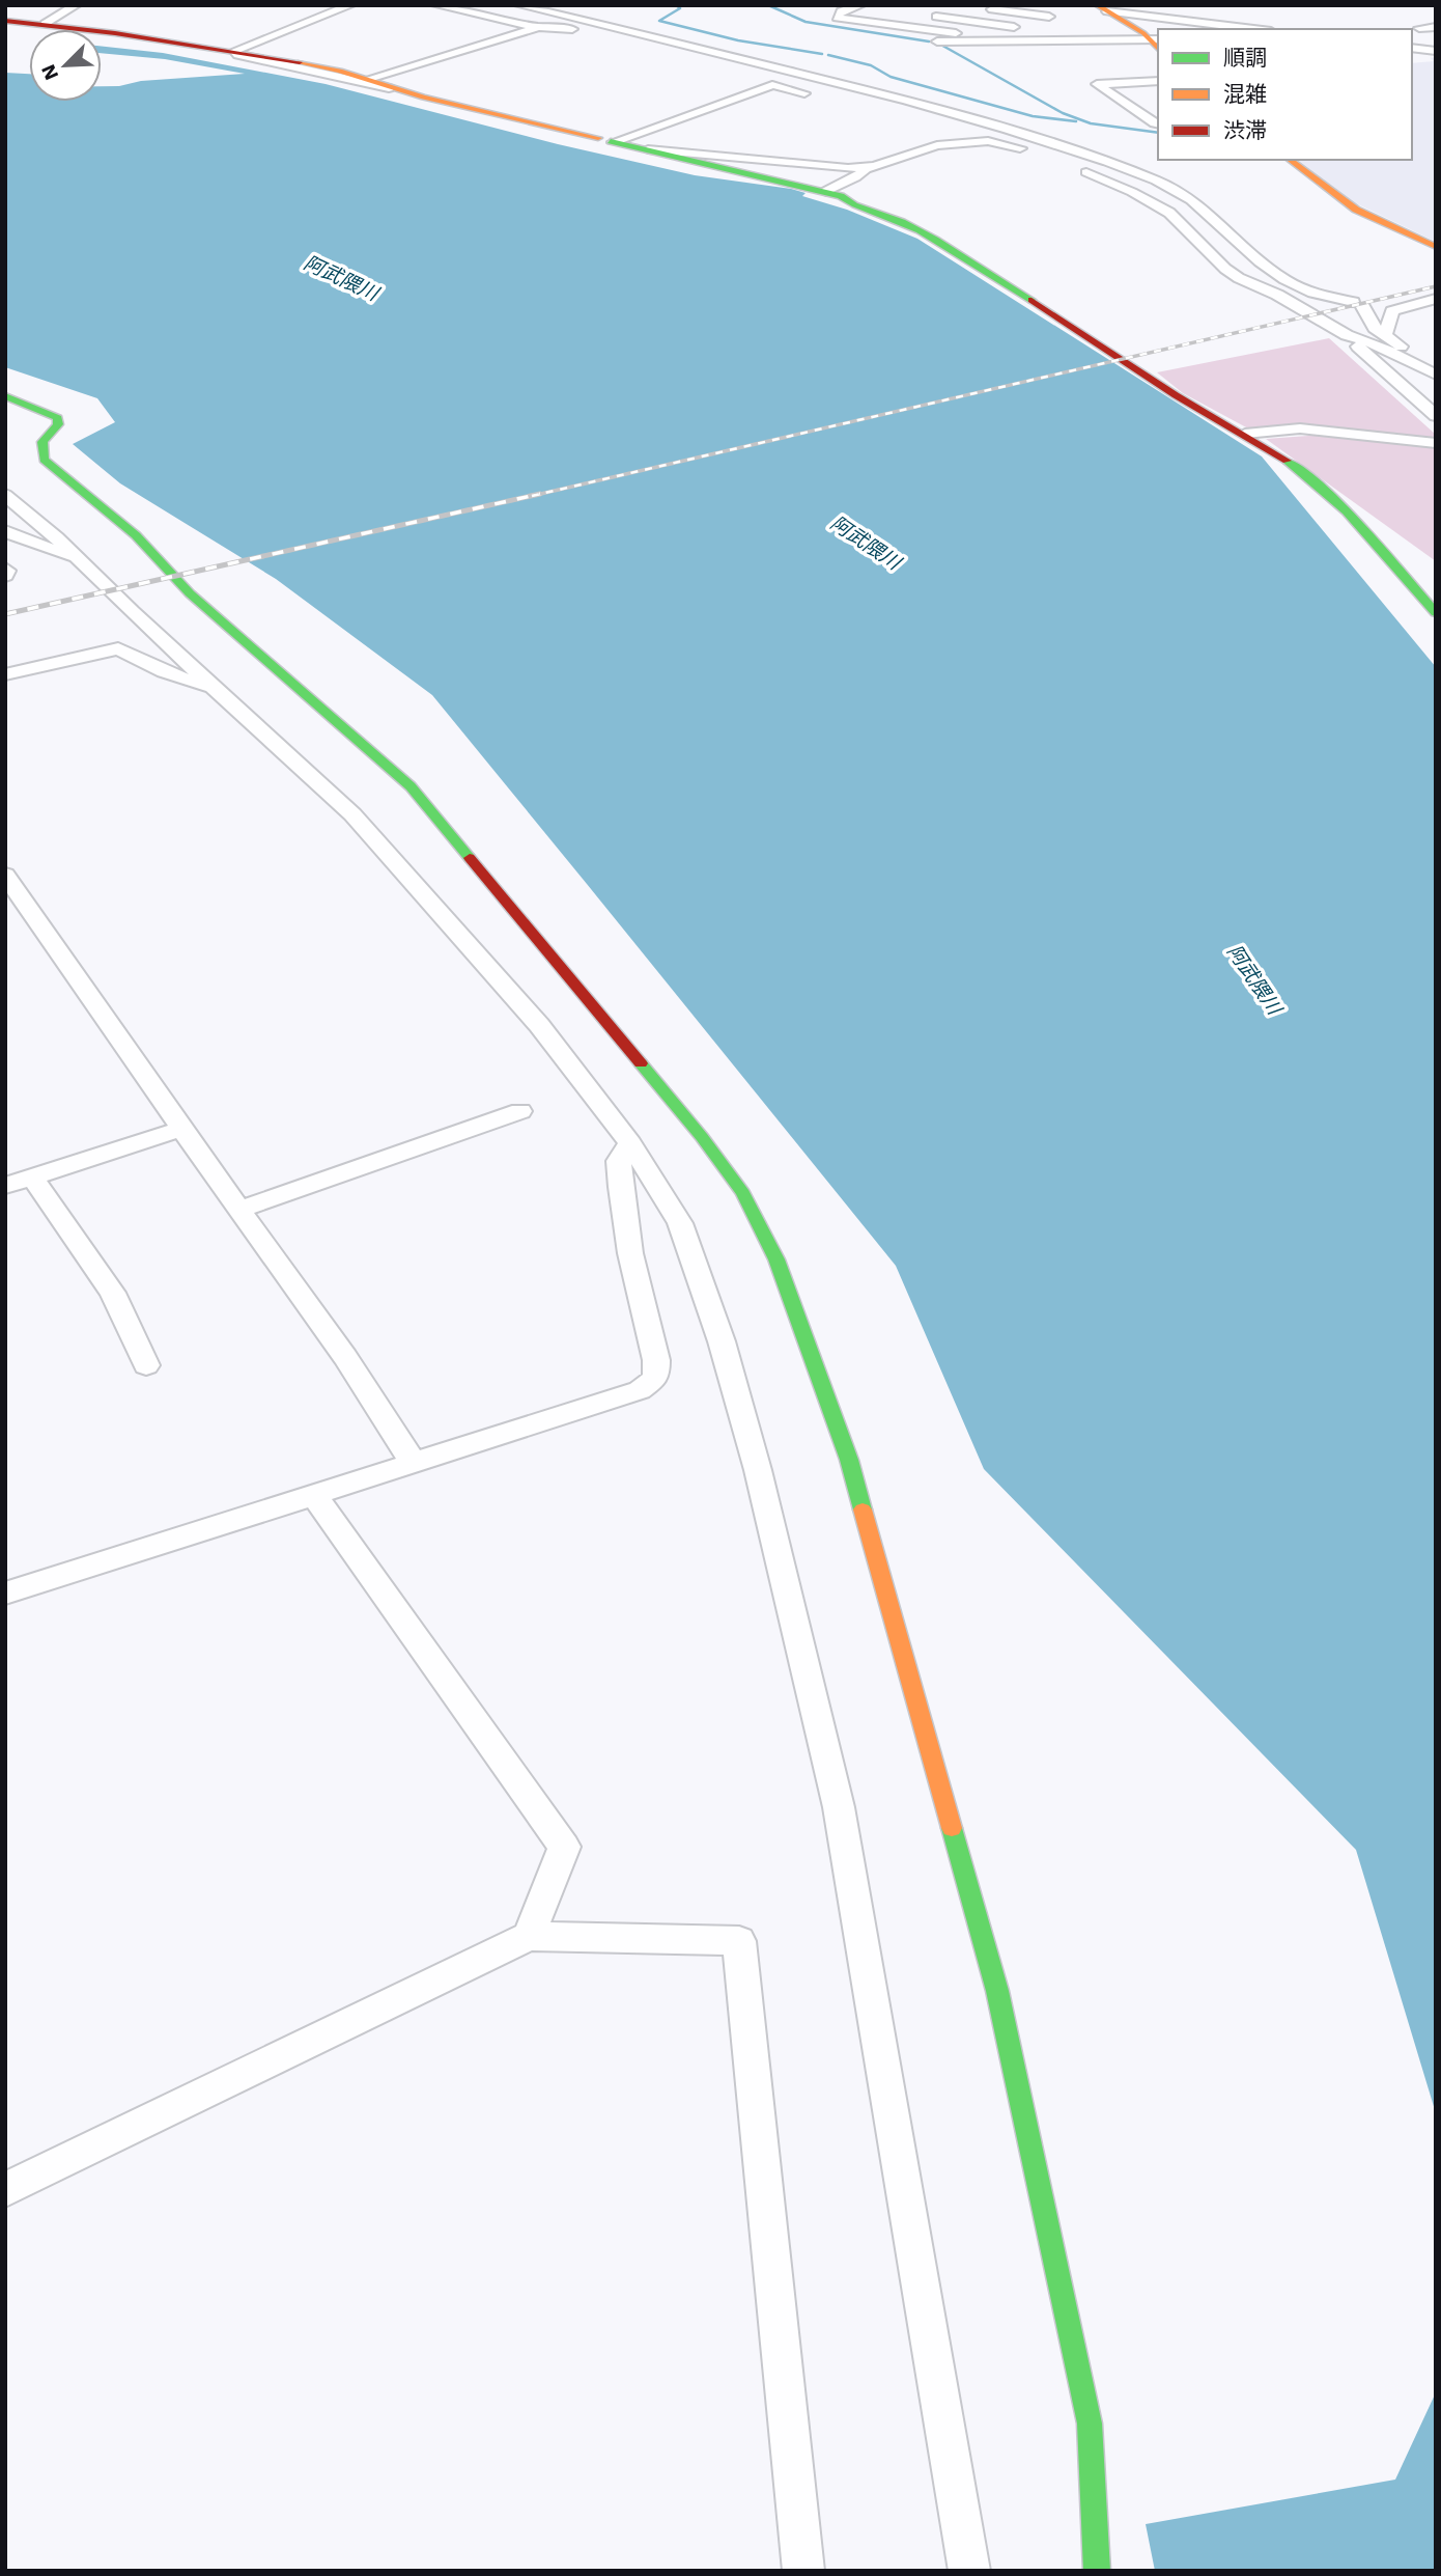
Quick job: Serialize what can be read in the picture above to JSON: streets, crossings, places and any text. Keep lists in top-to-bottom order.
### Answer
{
  "water": ["阿武隈川"],
  "legend": ["順調", "混雑", "渋滞"],
  "north": "bottom left"
}
